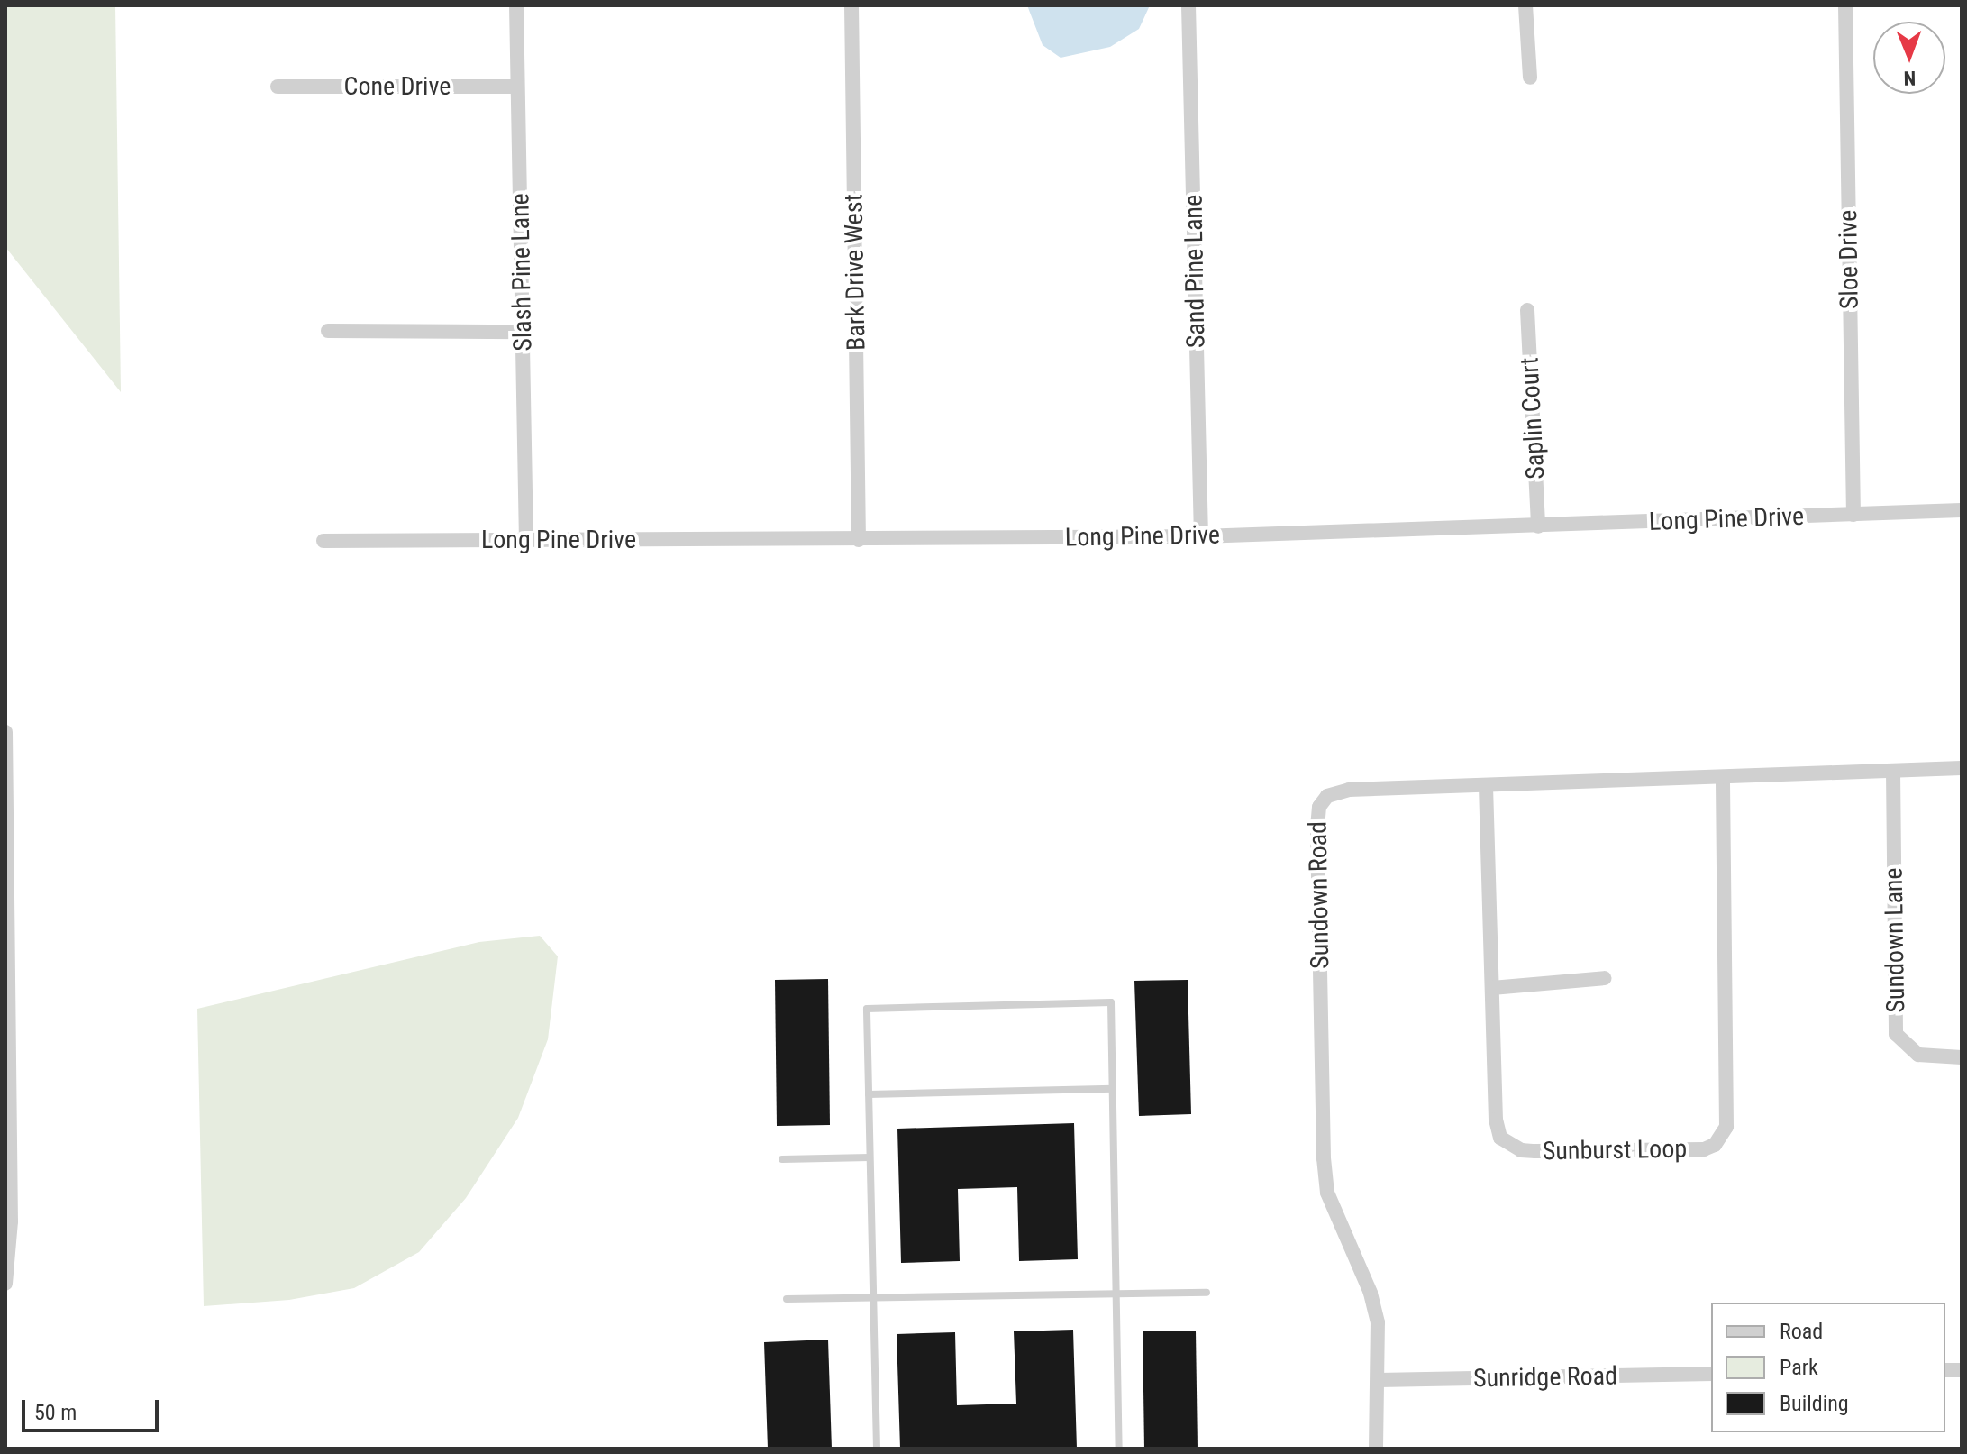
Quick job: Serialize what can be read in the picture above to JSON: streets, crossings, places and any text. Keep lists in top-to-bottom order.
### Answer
{
  "streets": {
    "street": [
      "Cone Drive",
      "Sloe Drive",
      "Sand Pine Lane",
      "Slash Pine Lane",
      "Bark Drive West",
      "Saplin Court",
      "Long Pine Drive",
      "Sundown Road",
      "Sundown Lane",
      "Sunburst Loop",
      "Sunridge Road"
    ]
  },
  "crossings": [
    ["Cone Drive", "Slash Pine Lane"],
    ["Sloe Drive", "Long Pine Drive"],
    ["Sand Pine Lane", "Long Pine Drive"],
    ["Slash Pine Lane", "Long Pine Drive"],
    ["Bark Drive West", "Long Pine Drive"],
    ["Saplin Court", "Long Pine Drive"],
    ["Sundown Road", "Sundown Lane"],
    ["Sundown Road", "Sunburst Loop"],
    ["Sundown Road", "Sunridge Road"]
  ],
  "legend": ["Road", "Park", "Building"],
  "scale_bar": "50 m",
  "north": "bottom"
}
